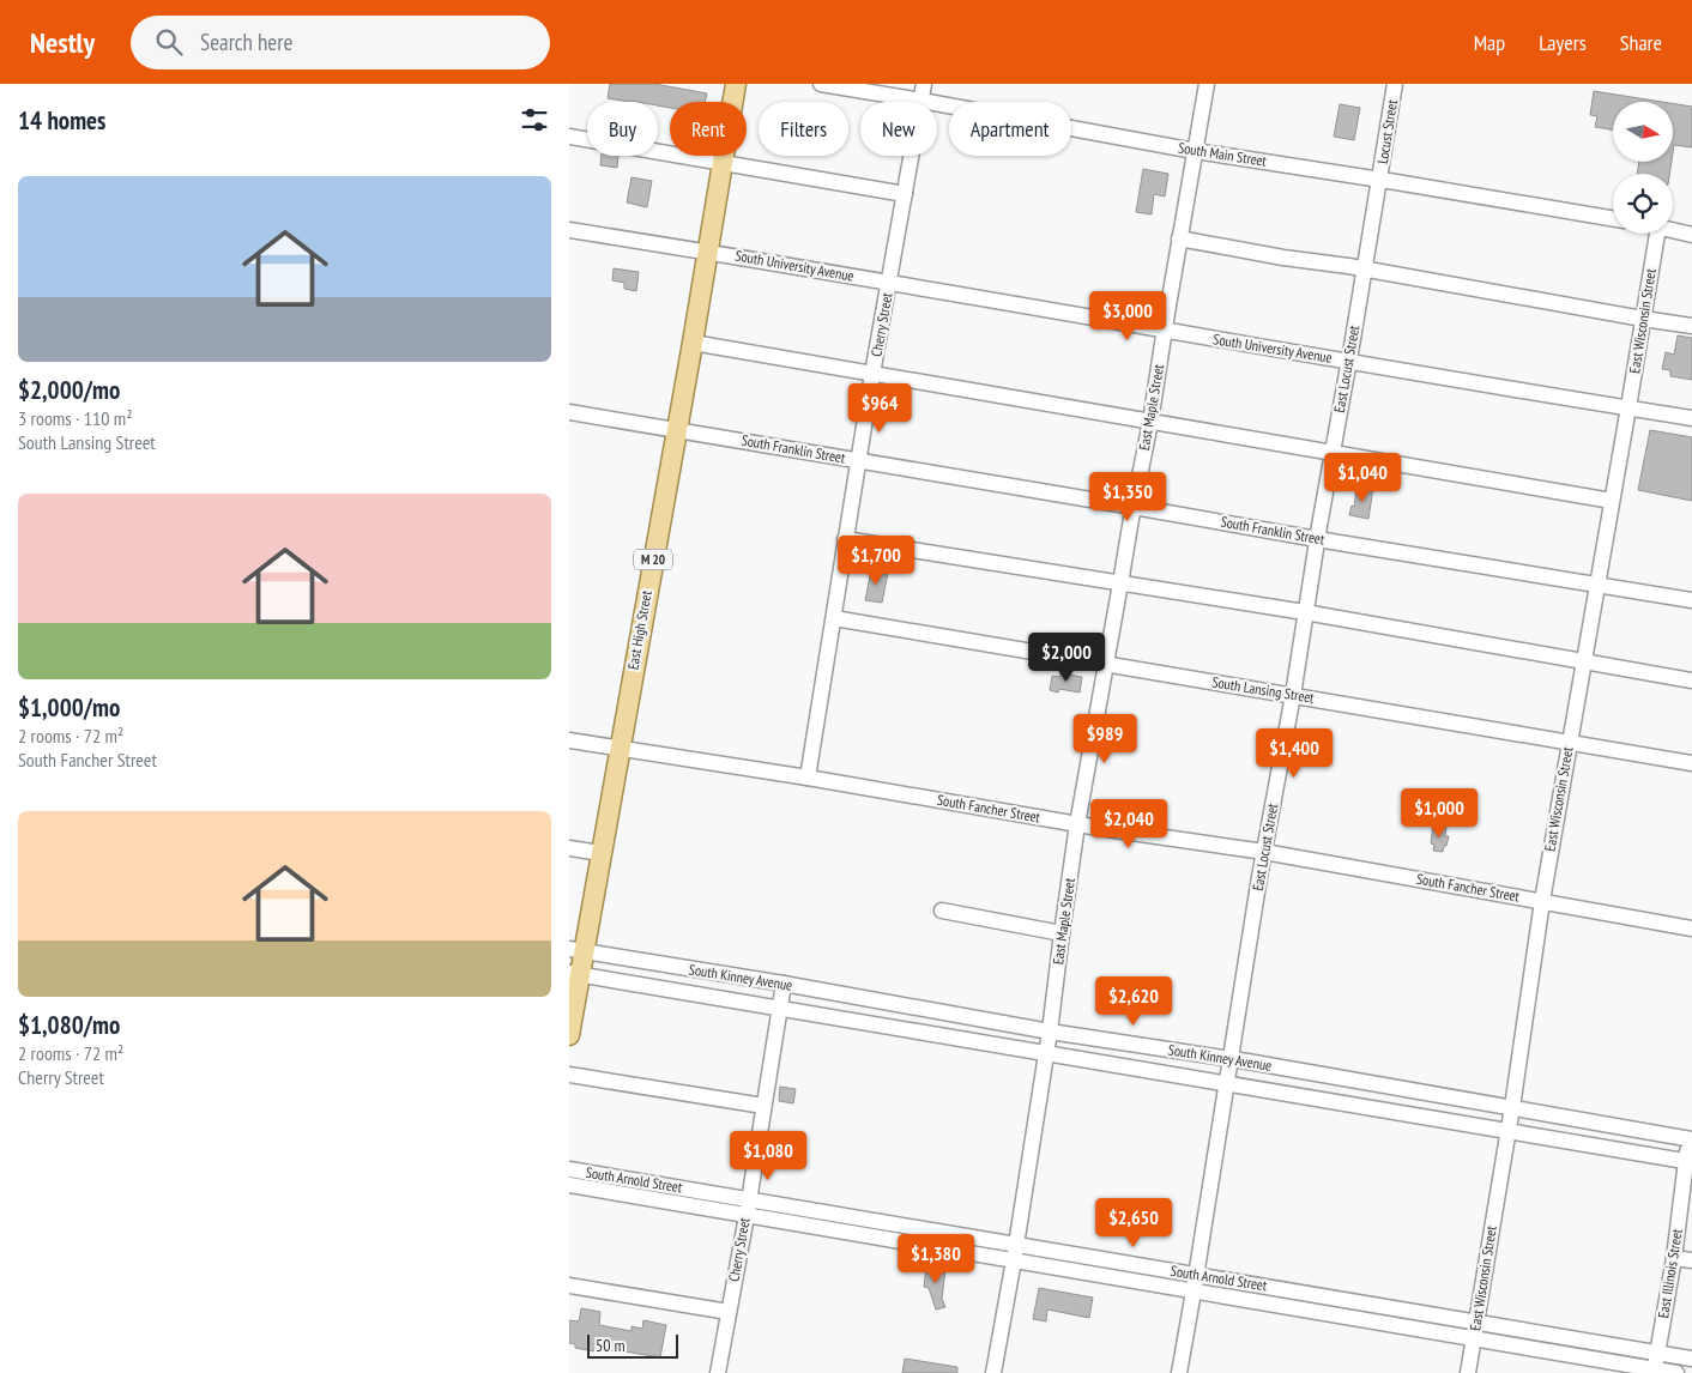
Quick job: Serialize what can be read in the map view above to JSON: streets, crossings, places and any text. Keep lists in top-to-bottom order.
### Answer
{
  "streets": {
    "main road": ["M 20", "East High Street"],
    "street": [
      "Locust Street",
      "South Main Street",
      "South University Avenue",
      "East Wisconsin Street",
      "Cherry Street",
      "East Locust Street",
      "East Maple Street",
      "South Franklin Street",
      "South Lansing Street",
      "South Fancher Street",
      "South Kinney Avenue",
      "South Arnold Street",
      "East Illinois Street"
    ]
  },
  "crossings": [
    ["Locust Street", "South Main Street"],
    ["Locust Street", "East Locust Street"],
    ["South Main Street", "Cherry Street"],
    ["South Main Street", "East Locust Street"],
    ["South Main Street", "East Maple Street"],
    ["South University Avenue", "East Wisconsin Street"],
    ["South University Avenue", "Cherry Street"],
    ["South University Avenue", "East Locust Street"],
    ["South University Avenue", "East Maple Street"],
    ["South University Avenue", "East High Street"],
    ["East Wisconsin Street", "South Franklin Street"],
    ["East Wisconsin Street", "South Lansing Street"],
    ["East Wisconsin Street", "South Fancher Street"],
    ["East Wisconsin Street", "South Kinney Avenue"],
    ["East Wisconsin Street", "South Arnold Street"],
    ["Cherry Street", "South Franklin Street"],
    ["Cherry Street", "South Lansing Street"],
    ["Cherry Street", "South Fancher Street"],
    ["Cherry Street", "South Kinney Avenue"],
    ["Cherry Street", "South Arnold Street"],
    ["East Locust Street", "South Franklin Street"],
    ["East Locust Street", "South Lansing Street"],
    ["East Locust Street", "South Fancher Street"],
    ["East Locust Street", "South Kinney Avenue"],
    ["East Locust Street", "South Arnold Street"],
    ["East Maple Street", "South Franklin Street"],
    ["East Maple Street", "South Lansing Street"],
    ["East Maple Street", "South Fancher Street"],
    ["East Maple Street", "South Kinney Avenue"],
    ["East Maple Street", "South Arnold Street"],
    ["South Franklin Street", "East High Street"],
    ["East High Street", "South Fancher Street"],
    ["East High Street", "South Kinney Avenue"],
    ["South Kinney Avenue", "East Illinois Street"],
    ["South Arnold Street", "East Illinois Street"]
  ],
  "scale_bar": "50 m",
  "north": "right",
  "page": {
    "header": "Nestly",
    "search": "Search here",
    "nav": ["Map", "Layers", "Share"],
    "heading": "14 homes",
    "chip": [
      "Buy",
      "Rent",
      "Filters",
      "New",
      "Apartment"
    ],
    "list": [
      {
        "name": "$2,000/mo",
        "note": "3 rooms · 110 m² · South Lansing Street"
      },
      {
        "name": "$1,000/mo",
        "note": "2 rooms · 72 m² · South Fancher Street"
      },
      {
        "name": "$1,080/mo",
        "note": "2 rooms · 72 m² · Cherry Street"
      }
    ],
    "price": [
      "$3,000",
      "$964",
      "$1,040",
      "$1,350",
      "$1,700",
      "$2,000",
      "$989",
      "$1,400",
      "$1,000",
      "$2,040",
      "$2,620",
      "$1,080",
      "$2,650",
      "$1,380"
    ],
    "scale": "50 m"
  }
}
